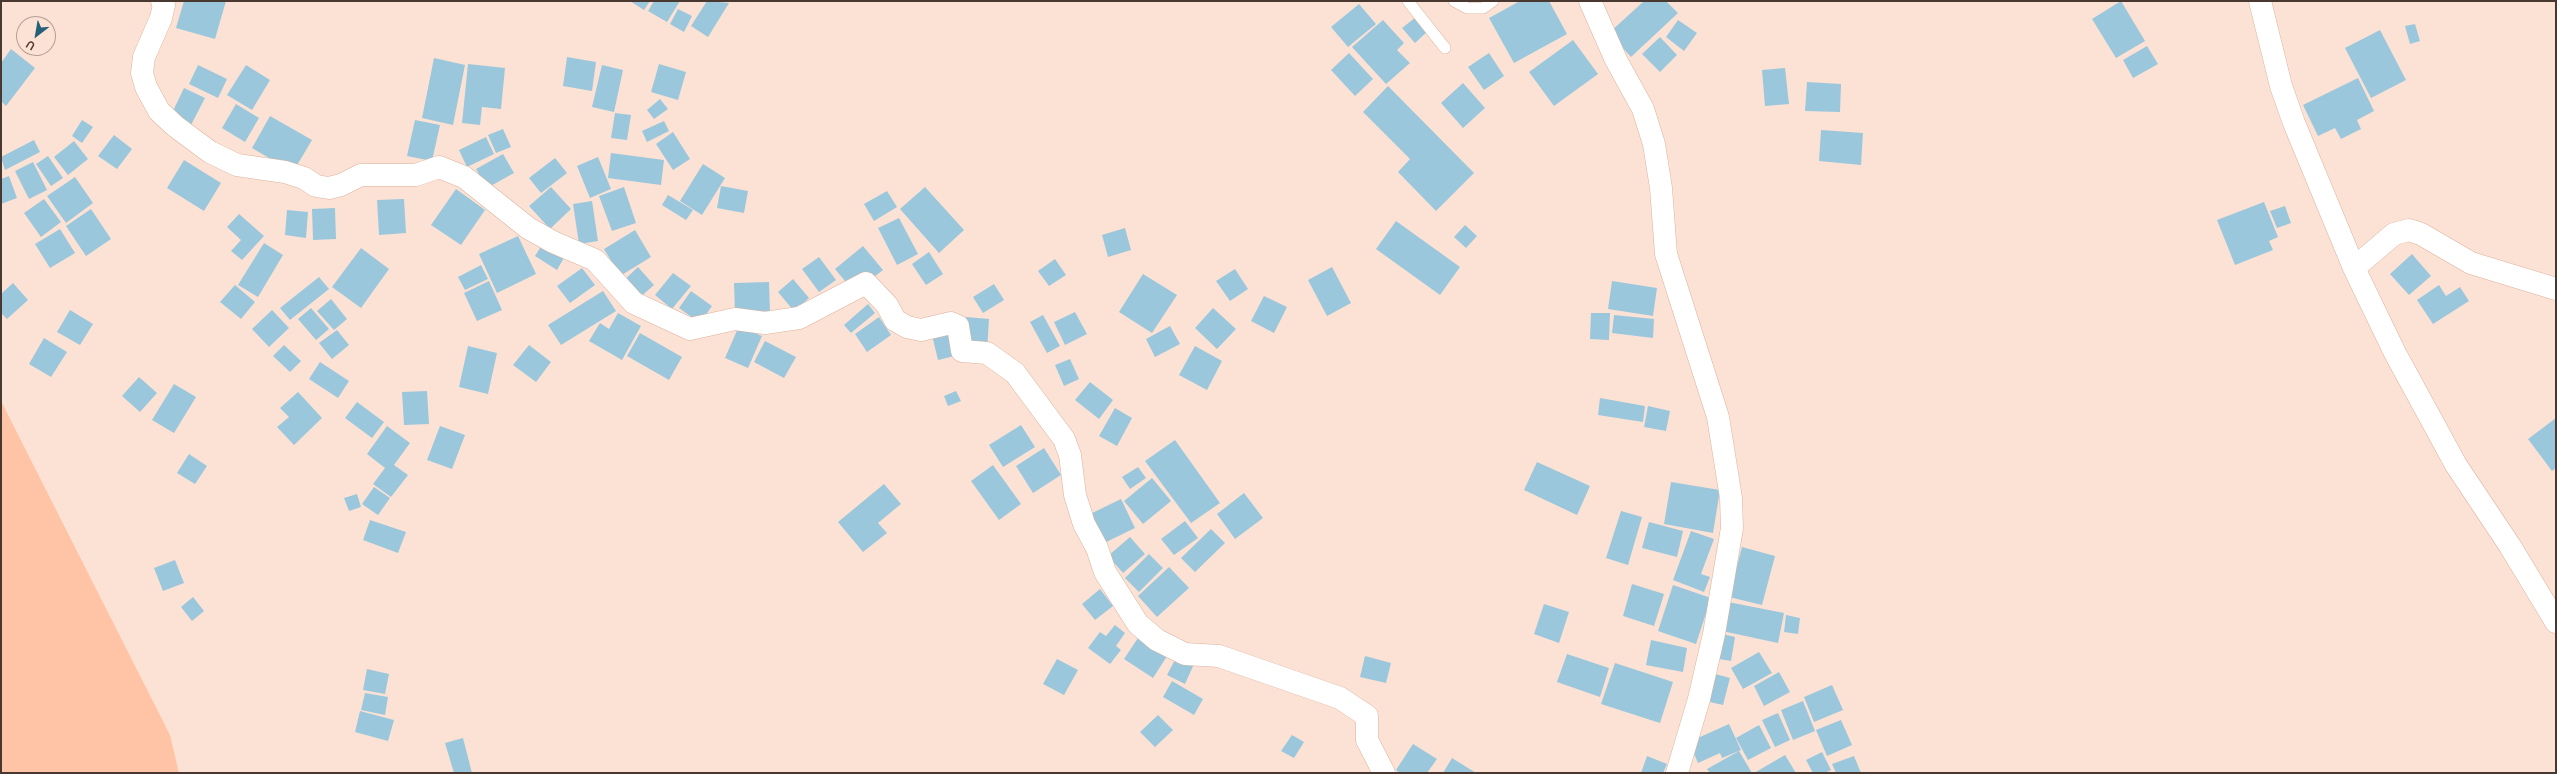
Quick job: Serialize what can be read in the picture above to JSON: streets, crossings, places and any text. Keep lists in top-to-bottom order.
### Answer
{
  "north": "bottom left"
}
